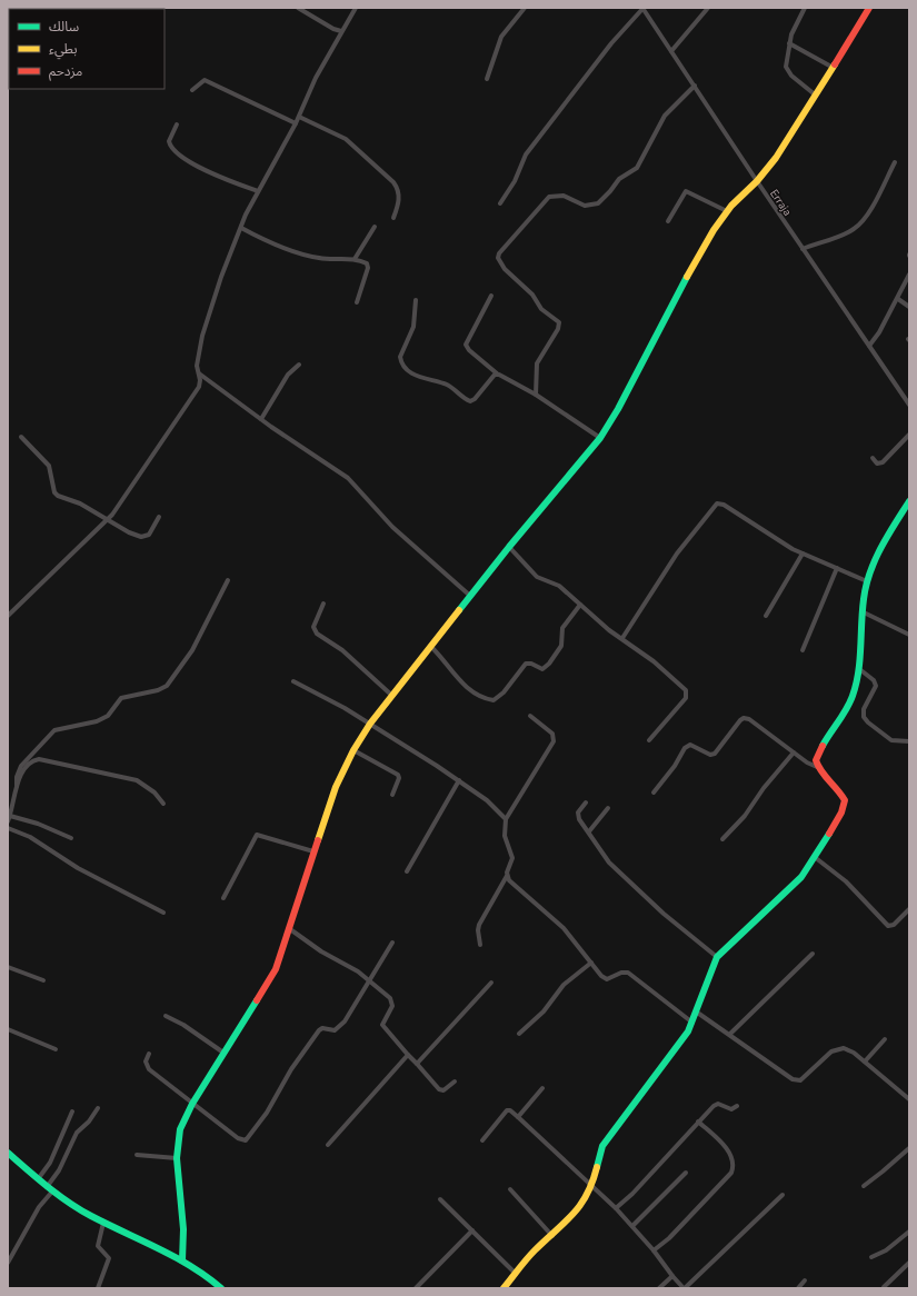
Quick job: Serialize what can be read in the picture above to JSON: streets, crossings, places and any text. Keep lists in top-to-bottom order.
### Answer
{
  "streets": {
    "street": ["Erraja"]
  },
  "legend": ["سالك", "بطيء", "مزدحم"]
}
